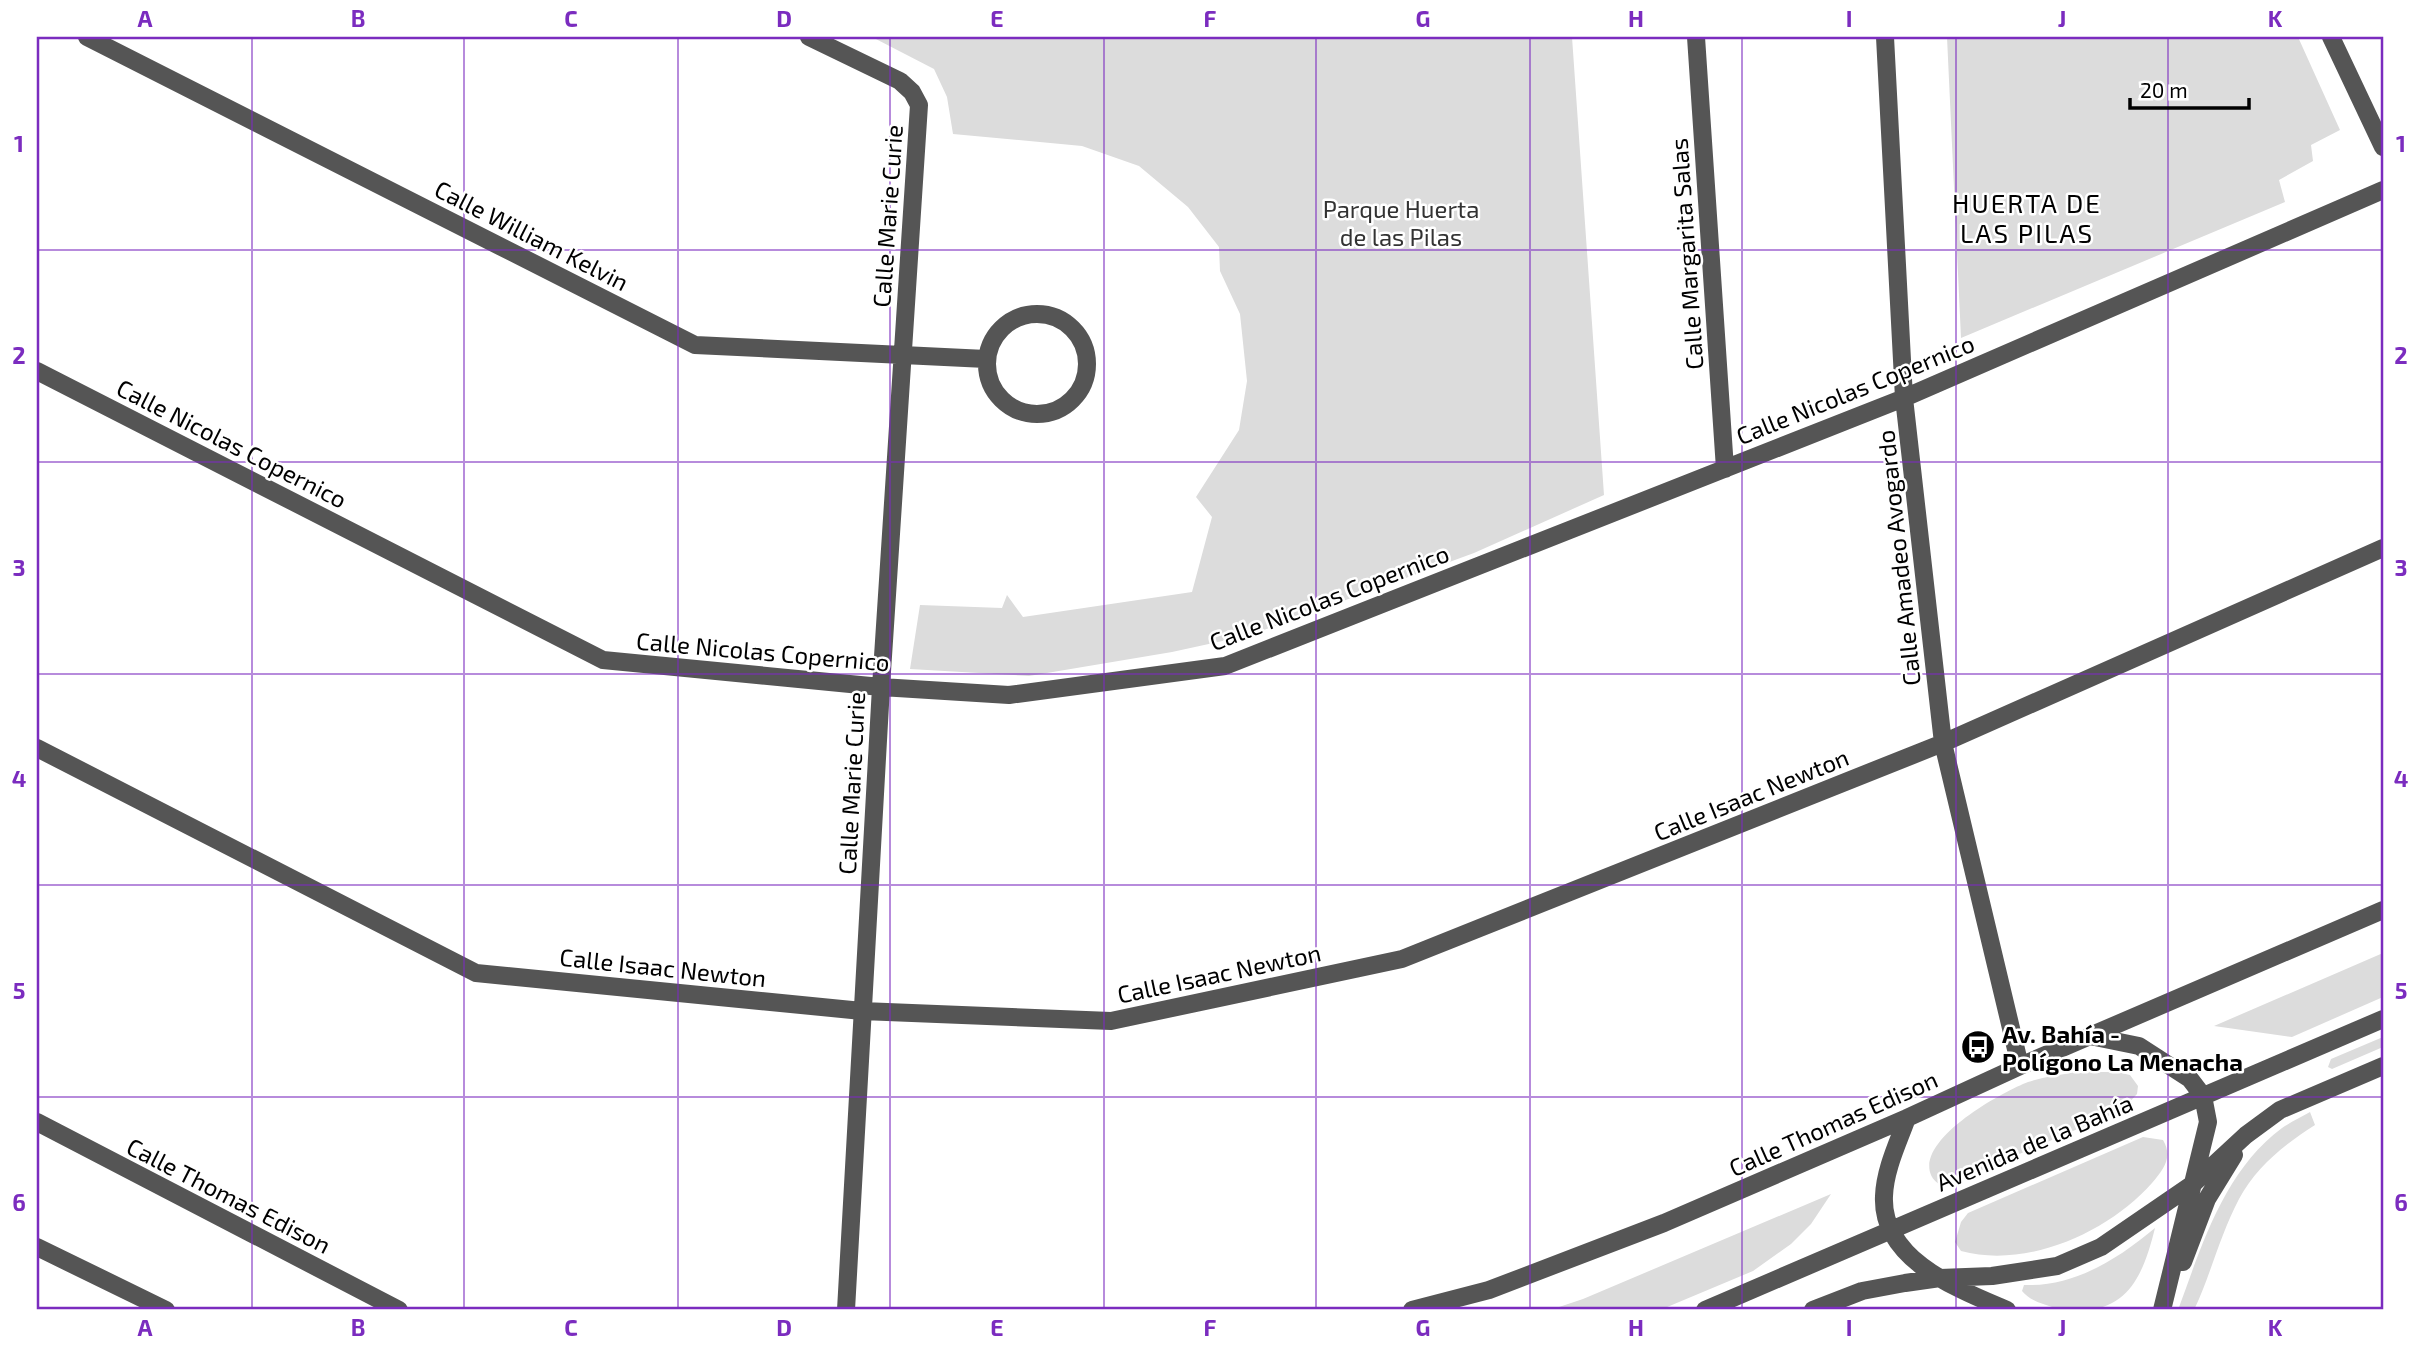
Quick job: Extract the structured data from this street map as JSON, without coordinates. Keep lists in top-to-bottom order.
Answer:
{
  "streets": {
    "street": [
      "Calle Marie Curie",
      "Calle William Kelvin",
      "Calle Margarita Salas",
      "Calle Nicolas Copernico",
      "Calle Amadeo Avogardo",
      "Calle Isaac Newton",
      "Calle Thomas Edison",
      "Avenida de la Bahía"
    ]
  },
  "crossings": [
    ["Calle Marie Curie", "Calle William Kelvin"],
    ["Calle Marie Curie", "Calle Nicolas Copernico"],
    ["Calle Marie Curie", "Calle Isaac Newton"],
    ["Calle Margarita Salas", "Calle Nicolas Copernico"],
    ["Calle Nicolas Copernico", "Calle Amadeo Avogardo"],
    ["Calle Amadeo Avogardo", "Calle Isaac Newton"],
    ["Calle Amadeo Avogardo", "Calle Thomas Edison"]
  ],
  "districts": ["HUERTA DE LAS PILAS"],
  "parks": ["Parque Huerta de las Pilas"],
  "places": {
    "bus stop": ["Av. Bahía - Polígono La Menacha"]
  },
  "scale_bar": "20 m",
  "grid": {
    "columns": [
      "A",
      "B",
      "C",
      "D",
      "E",
      "F",
      "G",
      "H",
      "I",
      "J",
      "K"
    ],
    "rows": [
      "1",
      "2",
      "3",
      "4",
      "5",
      "6"
    ]
  }
}
